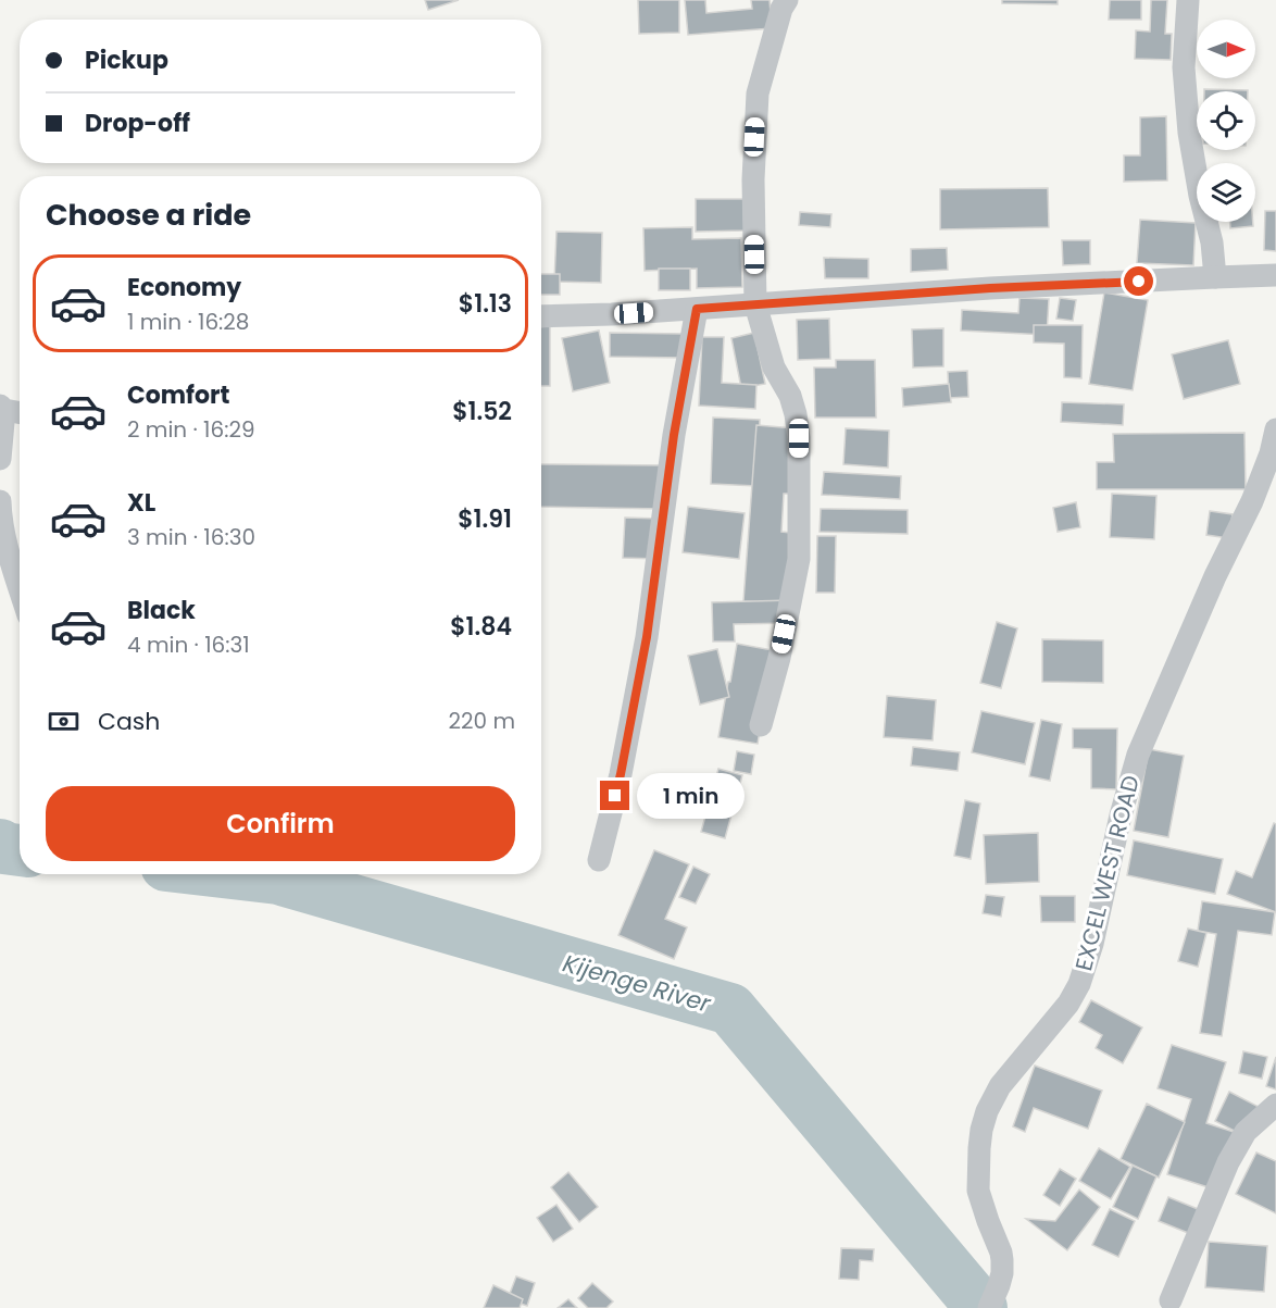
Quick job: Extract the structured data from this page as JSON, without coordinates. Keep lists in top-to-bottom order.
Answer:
{
  "streets": {
    "street": ["EXCEL WEST ROAD"]
  },
  "water": ["Kijenge River"],
  "north": "right",
  "page": {
    "banner": ["Pickup", "Drop-off"],
    "heading": "Choose a ride",
    "list": [
      {
        "name": "Economy",
        "note": "1 min · 16:28",
        "value": "$1.13"
      },
      {
        "name": "Comfort",
        "note": "2 min · 16:29",
        "value": "$1.52"
      },
      {
        "name": "XL",
        "note": "3 min · 16:30",
        "value": "$1.91"
      },
      {
        "name": "Black",
        "note": "4 min · 16:31",
        "value": "$1.84"
      }
    ],
    "pay": ["Cash", "220 m"],
    "bubble": "1 min",
    "buttons": "Confirm"
  }
}
